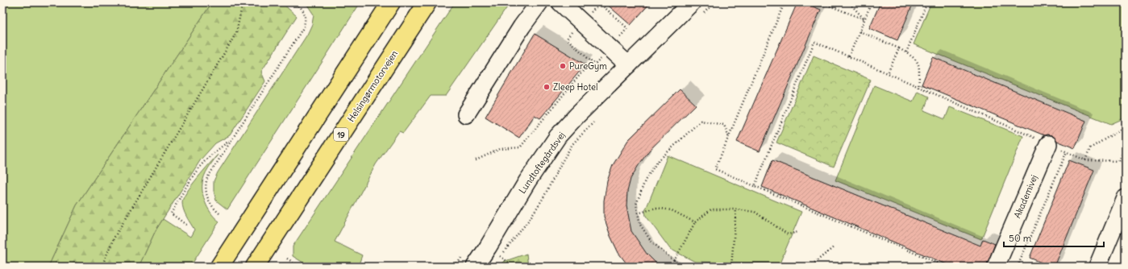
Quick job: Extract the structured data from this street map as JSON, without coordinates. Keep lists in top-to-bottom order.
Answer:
{
  "streets": {
    "highway": ["Helsingørmotorvejen", "19"],
    "street": ["Lundtoftegårdsvej", "Akademivej"]
  },
  "places": ["PureGym", "Zleep Hotel"],
  "scale_bar": "50 m"
}
